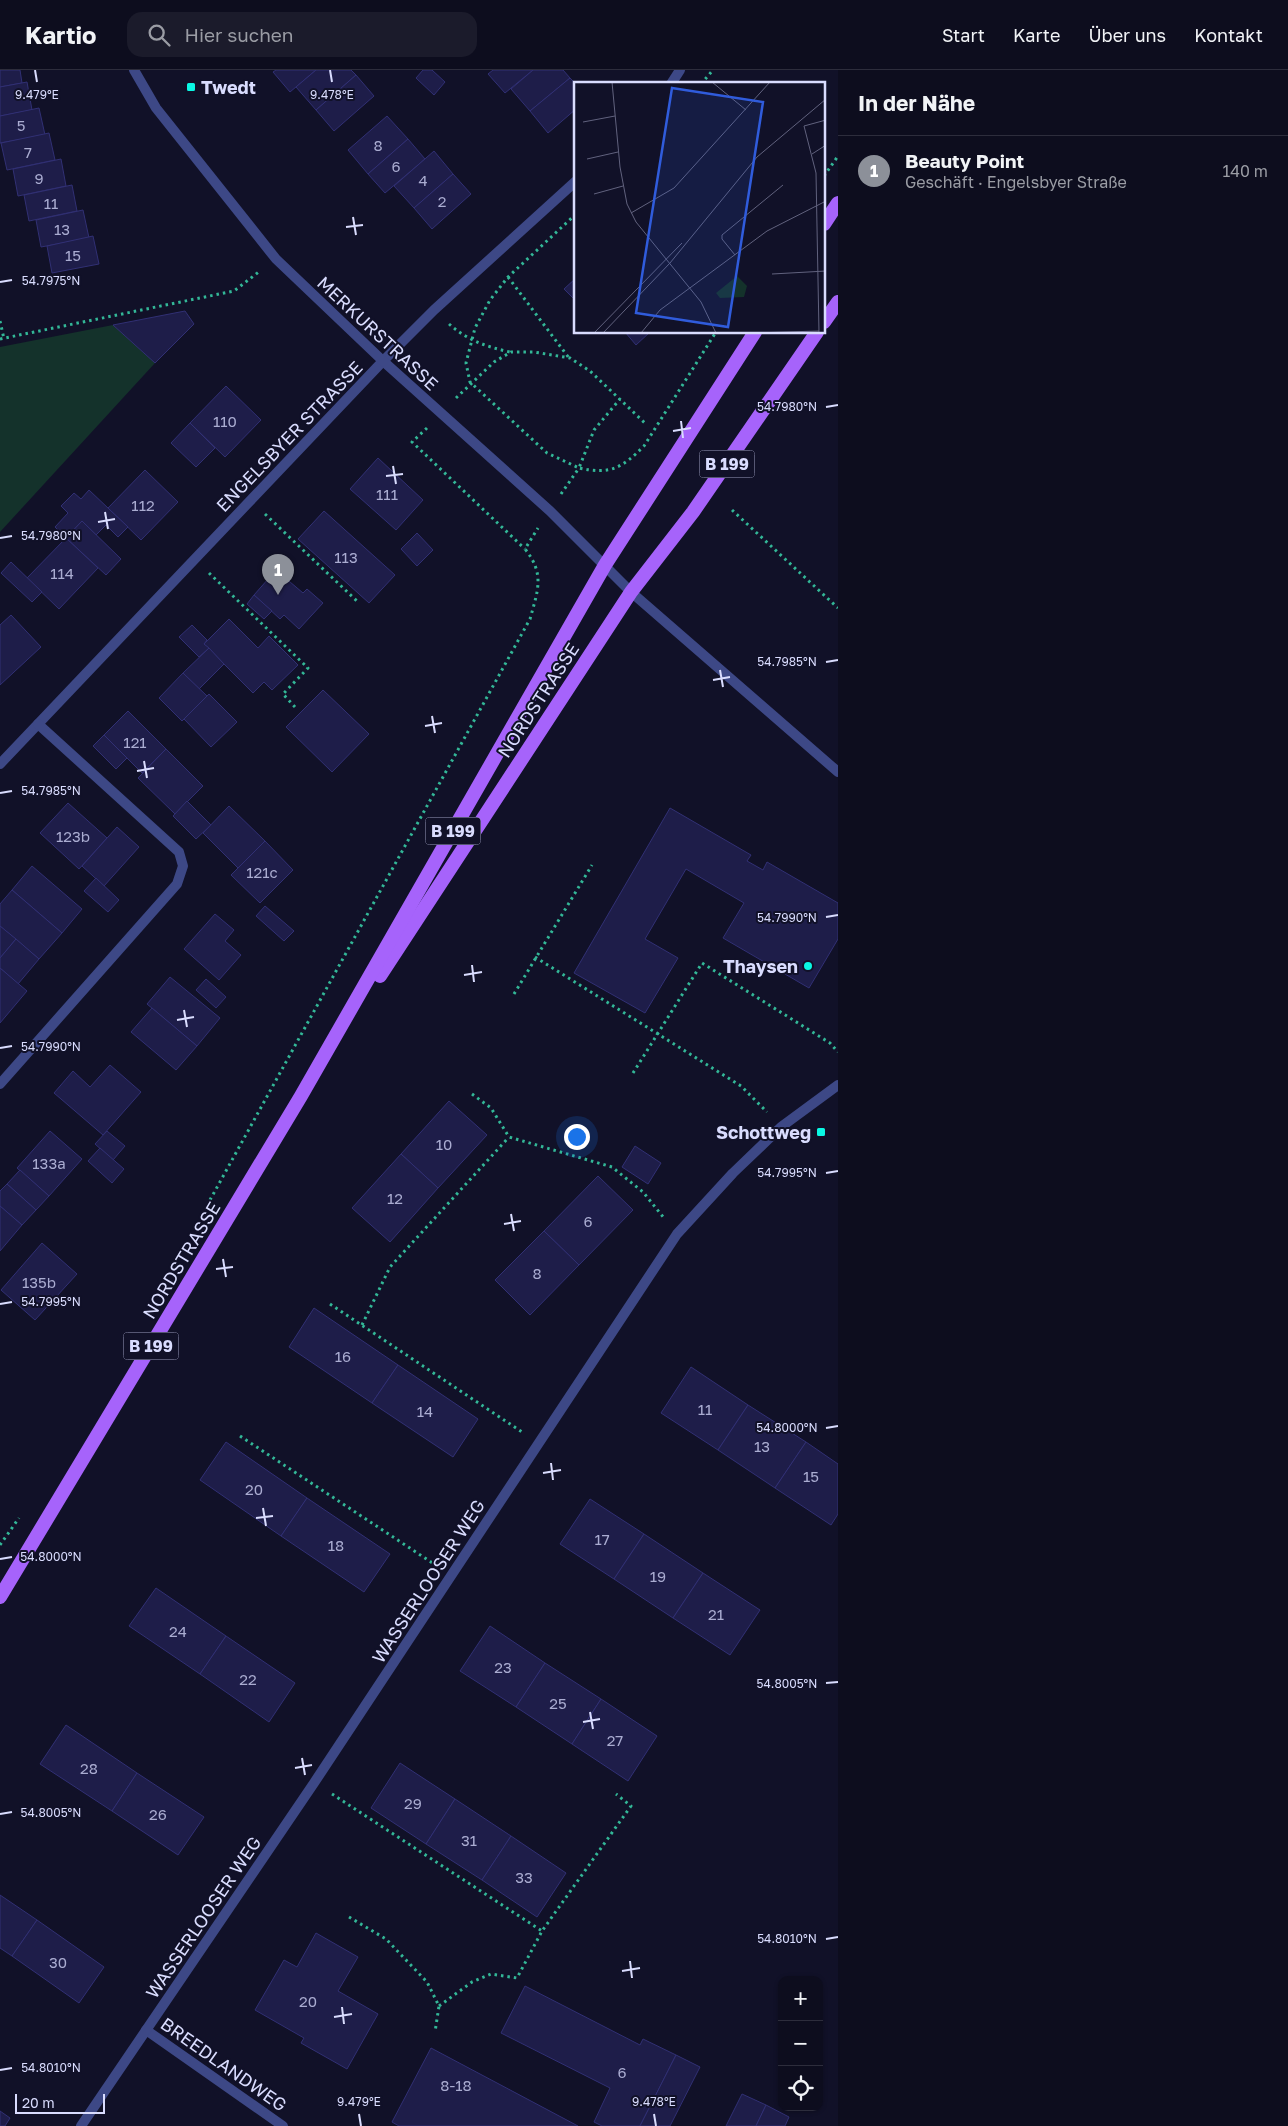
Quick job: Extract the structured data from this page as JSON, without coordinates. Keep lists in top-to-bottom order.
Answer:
{
  "streets": {
    "main road": ["B 199", "NORDSTRASSE"],
    "street": [
      "MERKURSTRASSE",
      "ENGELSBYER STRASSE",
      "WASSERLOOSER WEG",
      "BREEDLANDWEG"
    ]
  },
  "crossings": [
    ["MERKURSTRASSE", "ENGELSBYER STRASSE"],
    ["MERKURSTRASSE", "NORDSTRASSE"],
    ["WASSERLOOSER WEG", "BREEDLANDWEG"]
  ],
  "places": {
    "transit": ["Twedt", "Schottweg"],
    "other": ["Thaysen"]
  },
  "house_numbers": [
    "5",
    "8",
    "7",
    "6",
    "9",
    "4",
    "2",
    "11",
    "13",
    "15",
    "110",
    "111",
    "112",
    "113",
    "114",
    "121",
    "123b",
    "121c",
    "10",
    "133a",
    "12",
    "6",
    "8",
    "135b",
    "16",
    "11",
    "14",
    "13",
    "15",
    "20",
    "17",
    "18",
    "19",
    "21",
    "24",
    "23",
    "22",
    "25",
    "27",
    "28",
    "29",
    "26",
    "31",
    "33",
    "30",
    "20",
    "6",
    "8-18"
  ],
  "scale_bar": "20 m",
  "page": {
    "header": "Kartio",
    "search": "Hier suchen",
    "nav": [
      "Start",
      "Karte",
      "Über uns",
      "Kontakt"
    ],
    "heading": "In der Nähe",
    "list": [
      {
        "mark": "1",
        "name": "Beauty Point",
        "note": "Geschäft · Engelsbyer Straße",
        "value": "140 m"
      }
    ],
    "pins": "1",
    "map_buttons": ["+", "−"],
    "scale": "20 m"
  },
  "coordinates": [
    "9.479°E",
    "9.478°E",
    "54.7975°N",
    "54.7980°N",
    "54.7985°N",
    "54.7990°N",
    "54.7995°N",
    "54.8000°N",
    "54.8005°N",
    "54.8010°N"
  ]
}
